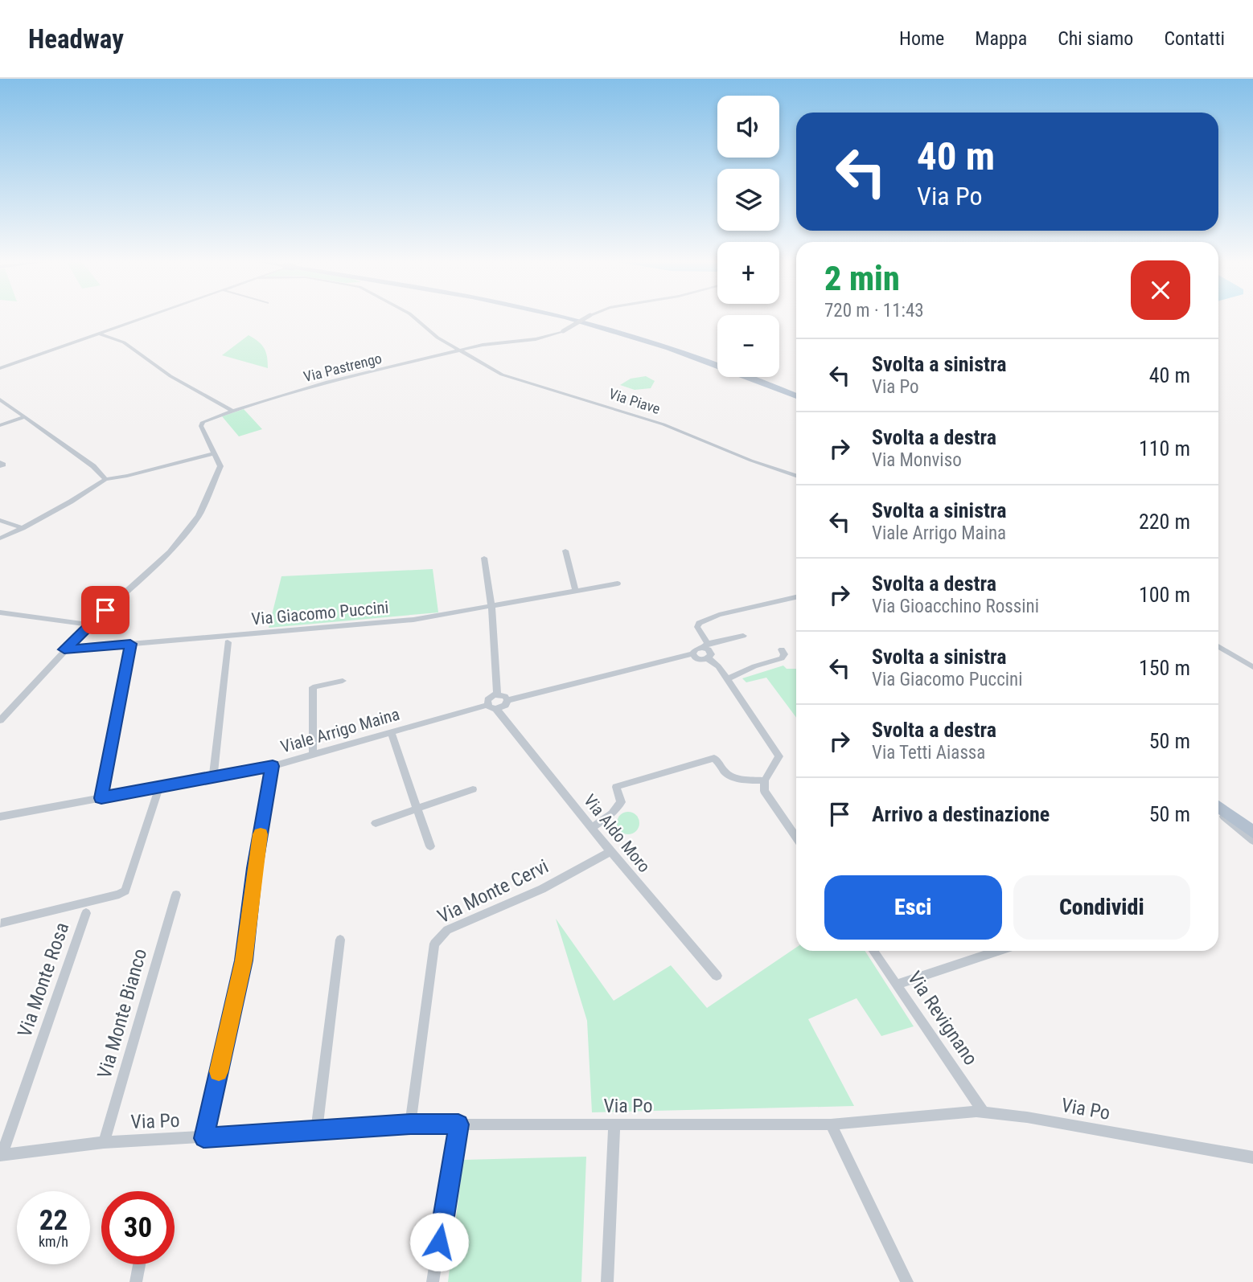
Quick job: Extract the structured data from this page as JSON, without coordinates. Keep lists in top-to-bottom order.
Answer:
{
  "streets": {
    "street": [
      "Via Pastrengo",
      "Via Piave",
      "Via Giacomo Puccini",
      "Viale Arrigo Maina",
      "Via Aldo Moro",
      "Via Monte Cervi",
      "Via Monte Rosa",
      "Via Monte Bianco",
      "Via Revignano",
      "Via Po"
    ]
  },
  "crossings": [
    ["Via Pastrengo", "Via Piave"],
    ["Viale Arrigo Maina", "Via Aldo Moro"],
    ["Via Aldo Moro", "Via Monte Cervi"],
    ["Via Monte Cervi", "Via Po"],
    ["Via Monte Rosa", "Via Po"],
    ["Via Monte Bianco", "Via Po"],
    ["Via Revignano", "Via Po"]
  ],
  "page": {
    "header": "Headway",
    "nav": [
      "Home",
      "Mappa",
      "Chi siamo",
      "Contatti"
    ],
    "map_buttons": ["+", "−"],
    "turn": ["40 m", "Via Po"],
    "heading": ["2 min", "720 m · 11:43"],
    "list": [
      {
        "name": "Svolta a sinistra",
        "note": "Via Po",
        "value": "40 m"
      },
      {
        "name": "Svolta a destra",
        "note": "Via Monviso",
        "value": "110 m"
      },
      {
        "name": "Svolta a sinistra",
        "note": "Viale Arrigo Maina",
        "value": "220 m"
      },
      {
        "name": "Svolta a destra",
        "note": "Via Gioacchino Rossini",
        "value": "100 m"
      },
      {
        "name": "Svolta a sinistra",
        "note": "Via Giacomo Puccini",
        "value": "150 m"
      },
      {
        "name": "Svolta a destra",
        "note": "Via Tetti Aiassa",
        "value": "50 m"
      },
      {
        "name": "Arrivo a destinazione",
        "value": "50 m"
      }
    ],
    "buttons": ["Esci", "Condividi"],
    "speed": "22 km/h",
    "limit": "30"
  }
}
